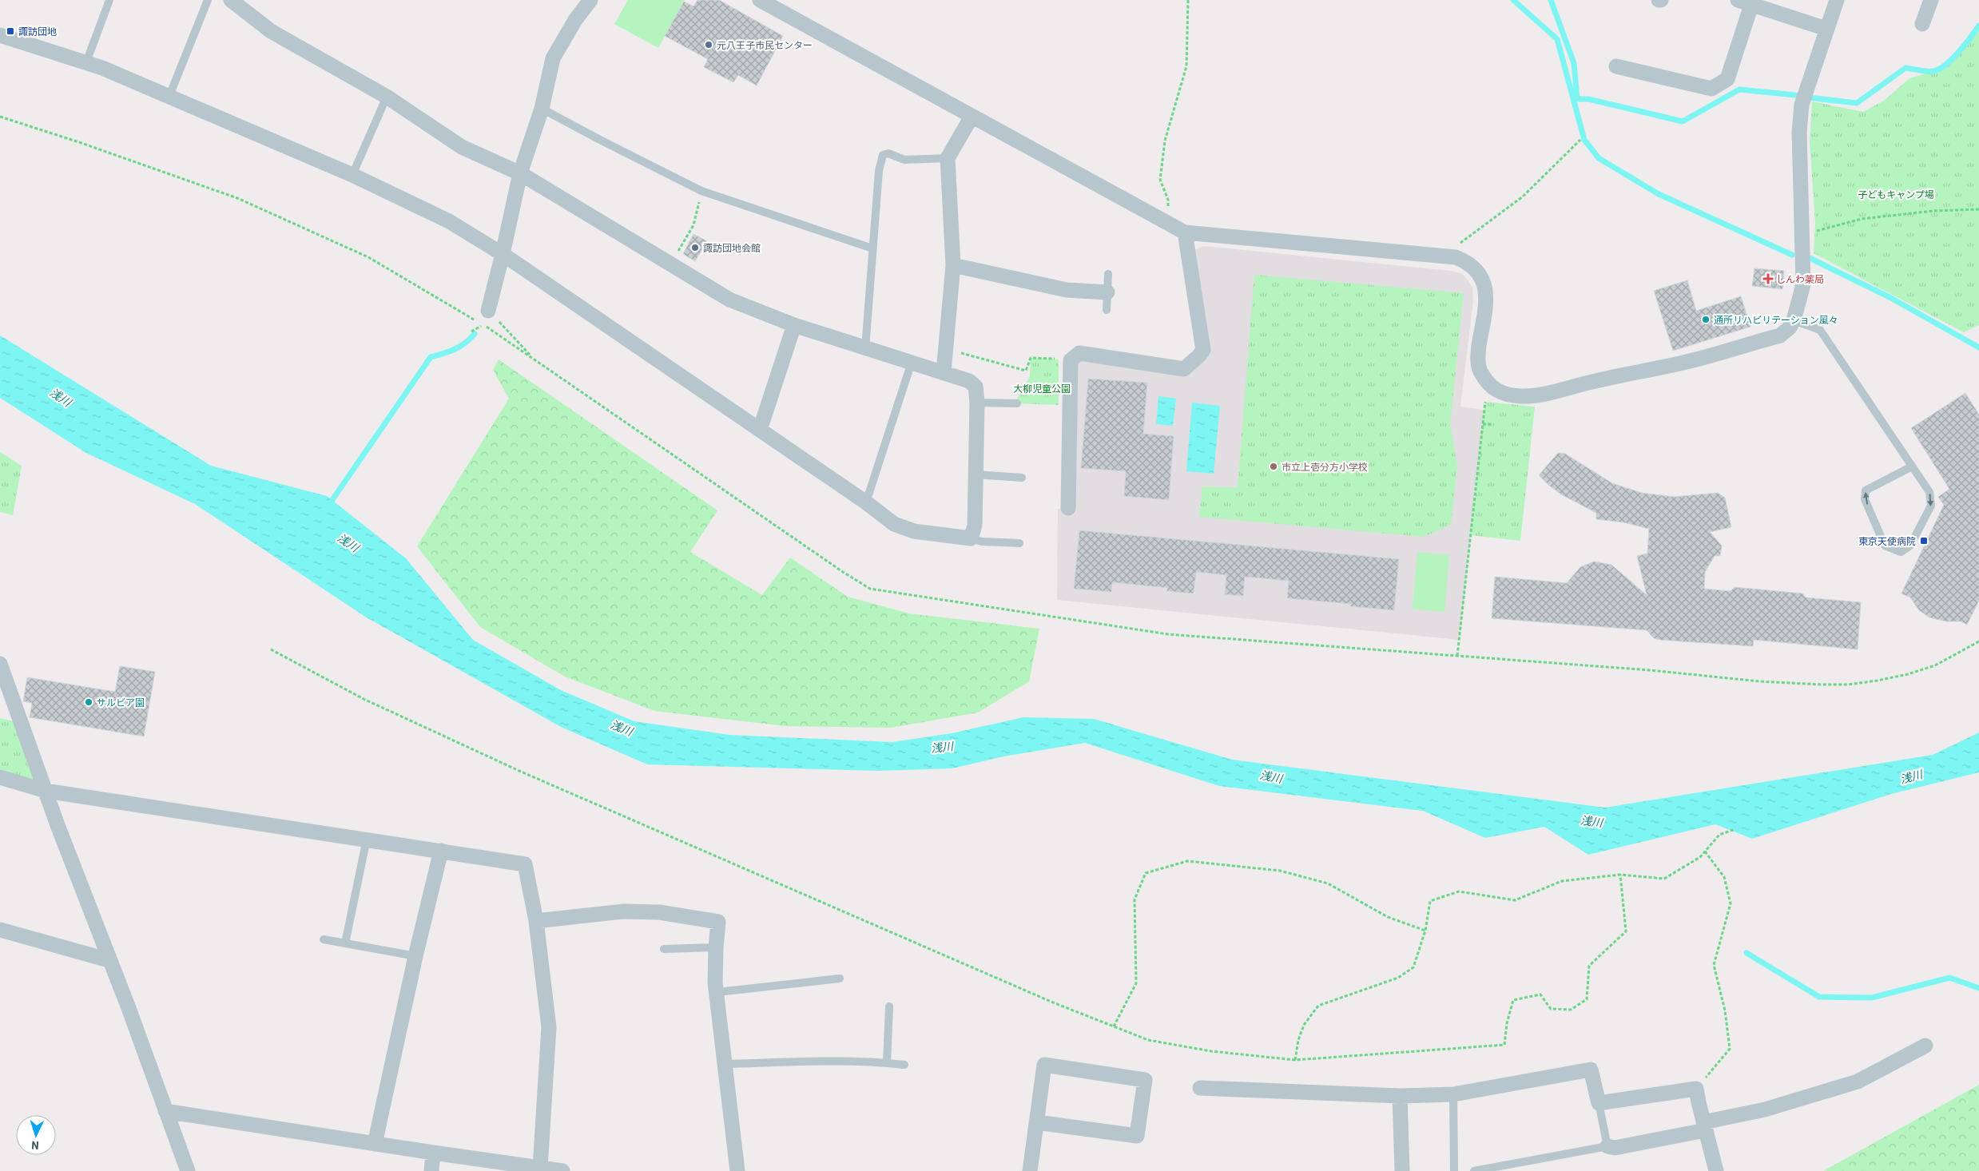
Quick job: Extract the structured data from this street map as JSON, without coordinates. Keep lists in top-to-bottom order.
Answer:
{
  "water": ["浅川"],
  "parks": ["子どもキャンプ場", "大柳児童公園"],
  "places": {
    "transit": ["諏訪団地", "東京天使病院"],
    "other": [
      "元八王子市民センター",
      "諏訪団地会館",
      "通所リハビリテーション風々",
      "市立上壱分方小学校",
      "サルビア園"
    ],
    "health": ["しんわ薬局"]
  },
  "north": "bottom"
}
